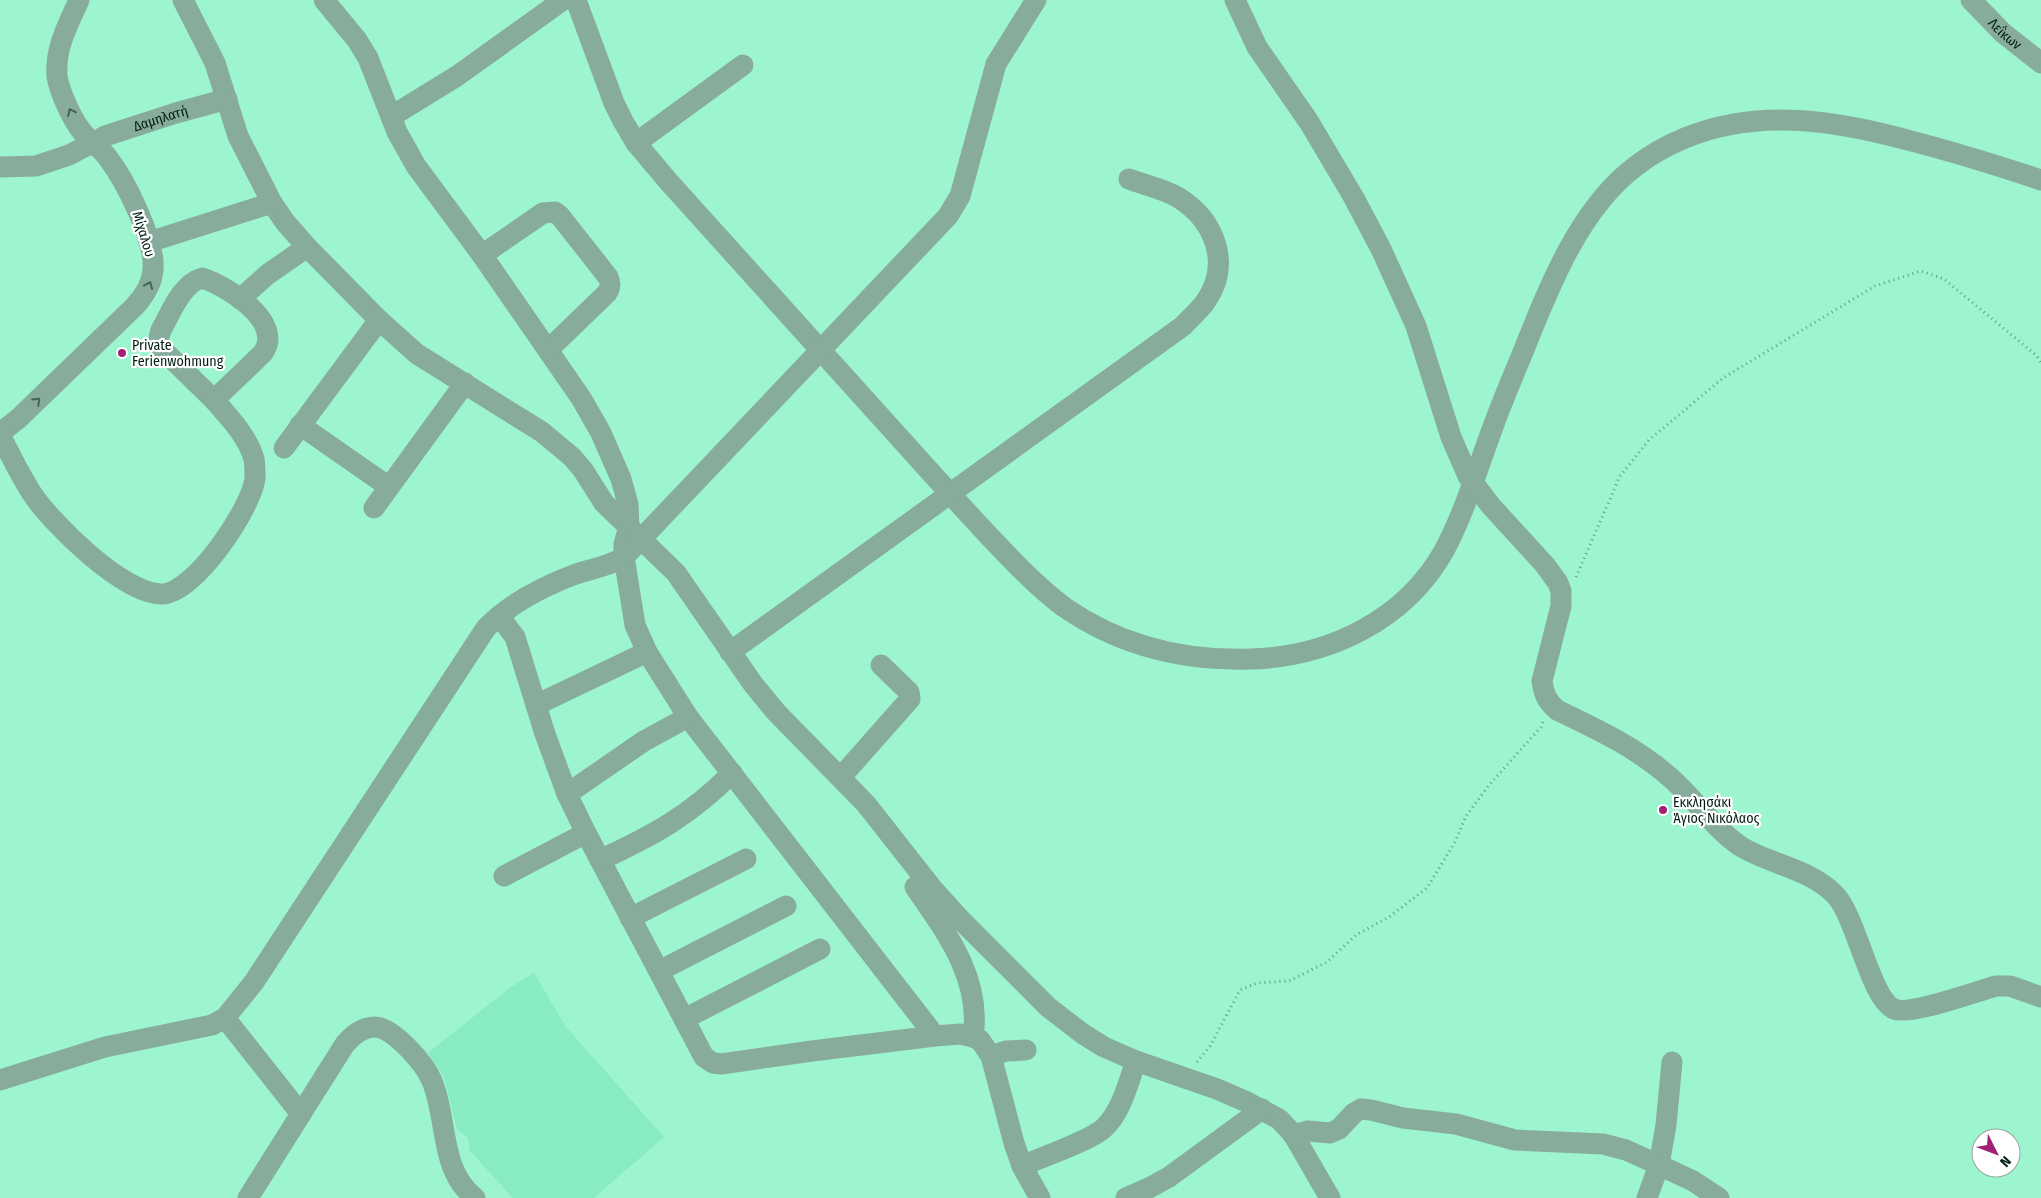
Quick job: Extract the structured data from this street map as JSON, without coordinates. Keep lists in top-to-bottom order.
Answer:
{
  "streets": {
    "street": ["Λεΐκων", "Δαμηλατή", "Μίχαλου"]
  },
  "one_way": ["Μίχαλου"],
  "places": ["Private Ferienwohmung", "Εκκλησάκι Άγιος Νικόλαος"],
  "north": "bottom right"
}
